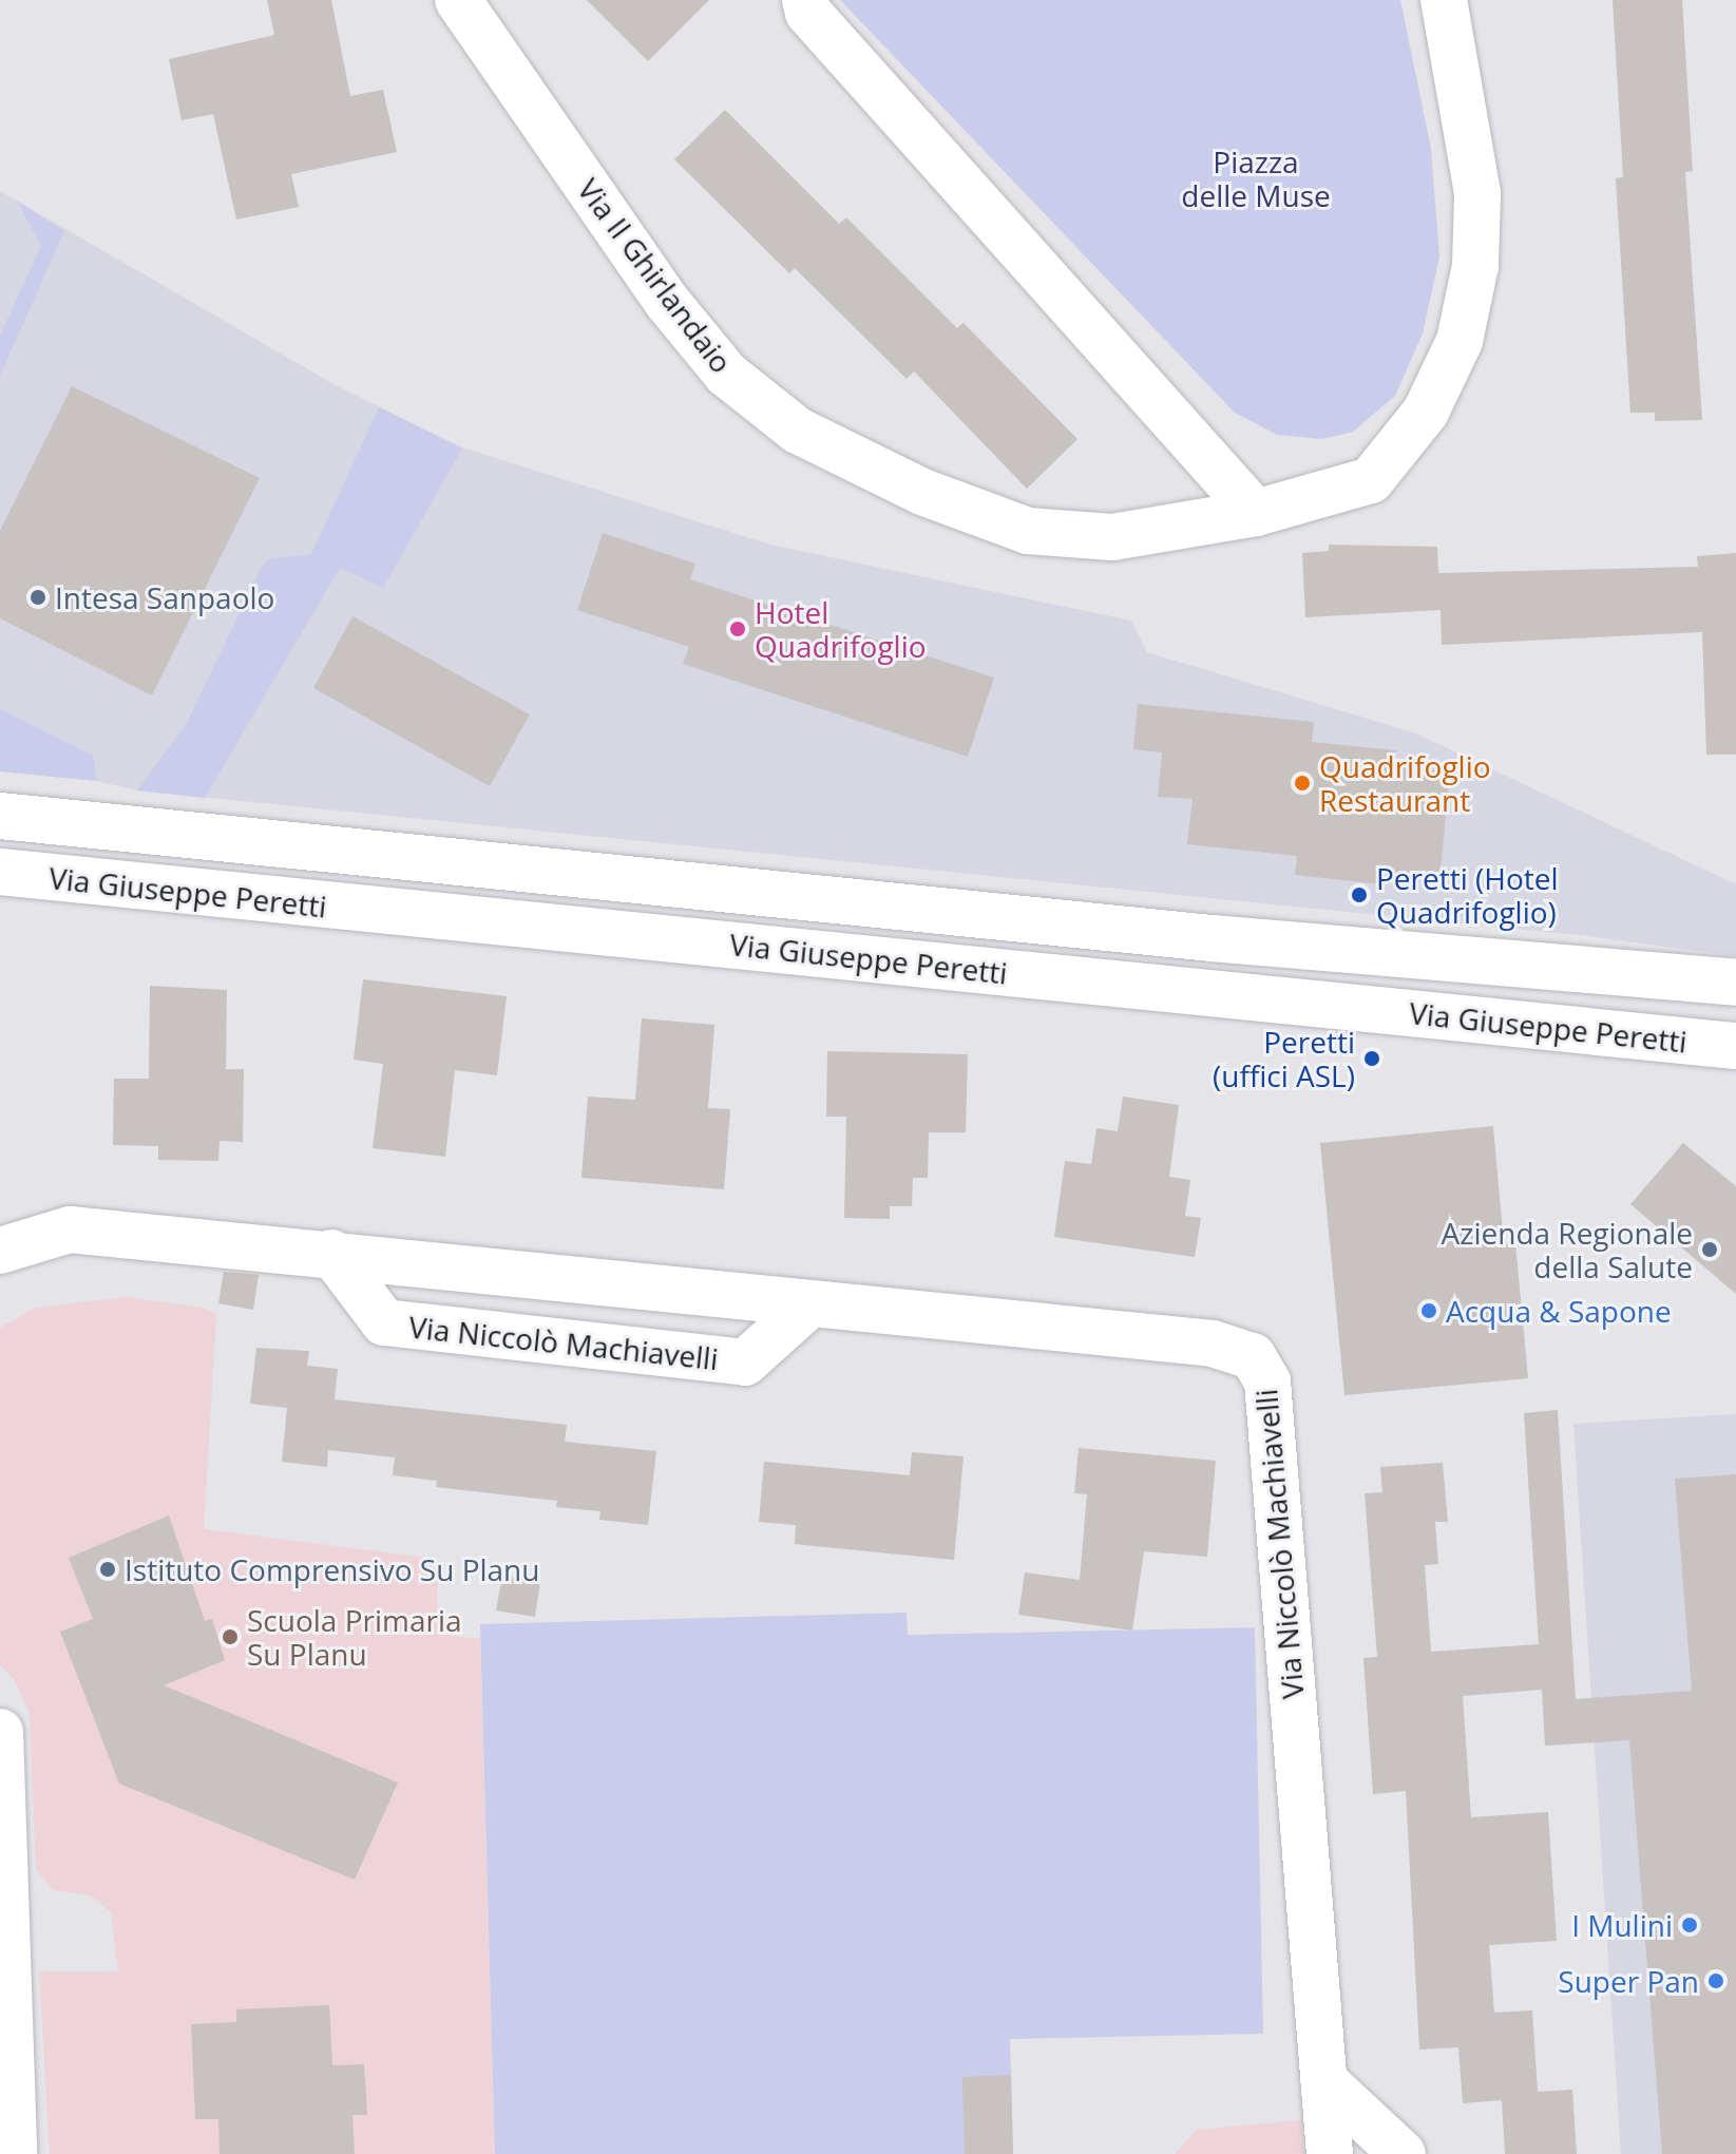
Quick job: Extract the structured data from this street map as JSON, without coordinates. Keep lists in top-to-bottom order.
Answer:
{
  "streets": {
    "street": ["Via Il Ghirlandaio", "Via Giuseppe Peretti", "Via Niccolò Machiavelli"]
  },
  "parks": ["Piazza delle Muse"],
  "places": [
    "Intesa Sanpaolo",
    "Hotel Quadrifoglio",
    "Quadrifoglio Restaurant",
    "Peretti (Hotel Quadrifoglio)",
    "Peretti (uffici ASL)",
    "Azienda Regionale della Salute",
    "Acqua & Sapone",
    "Istituto Comprensivo Su Planu",
    "Scuola Primaria Su Planu",
    "I Mulini",
    "Super Pan"
  ]
}
